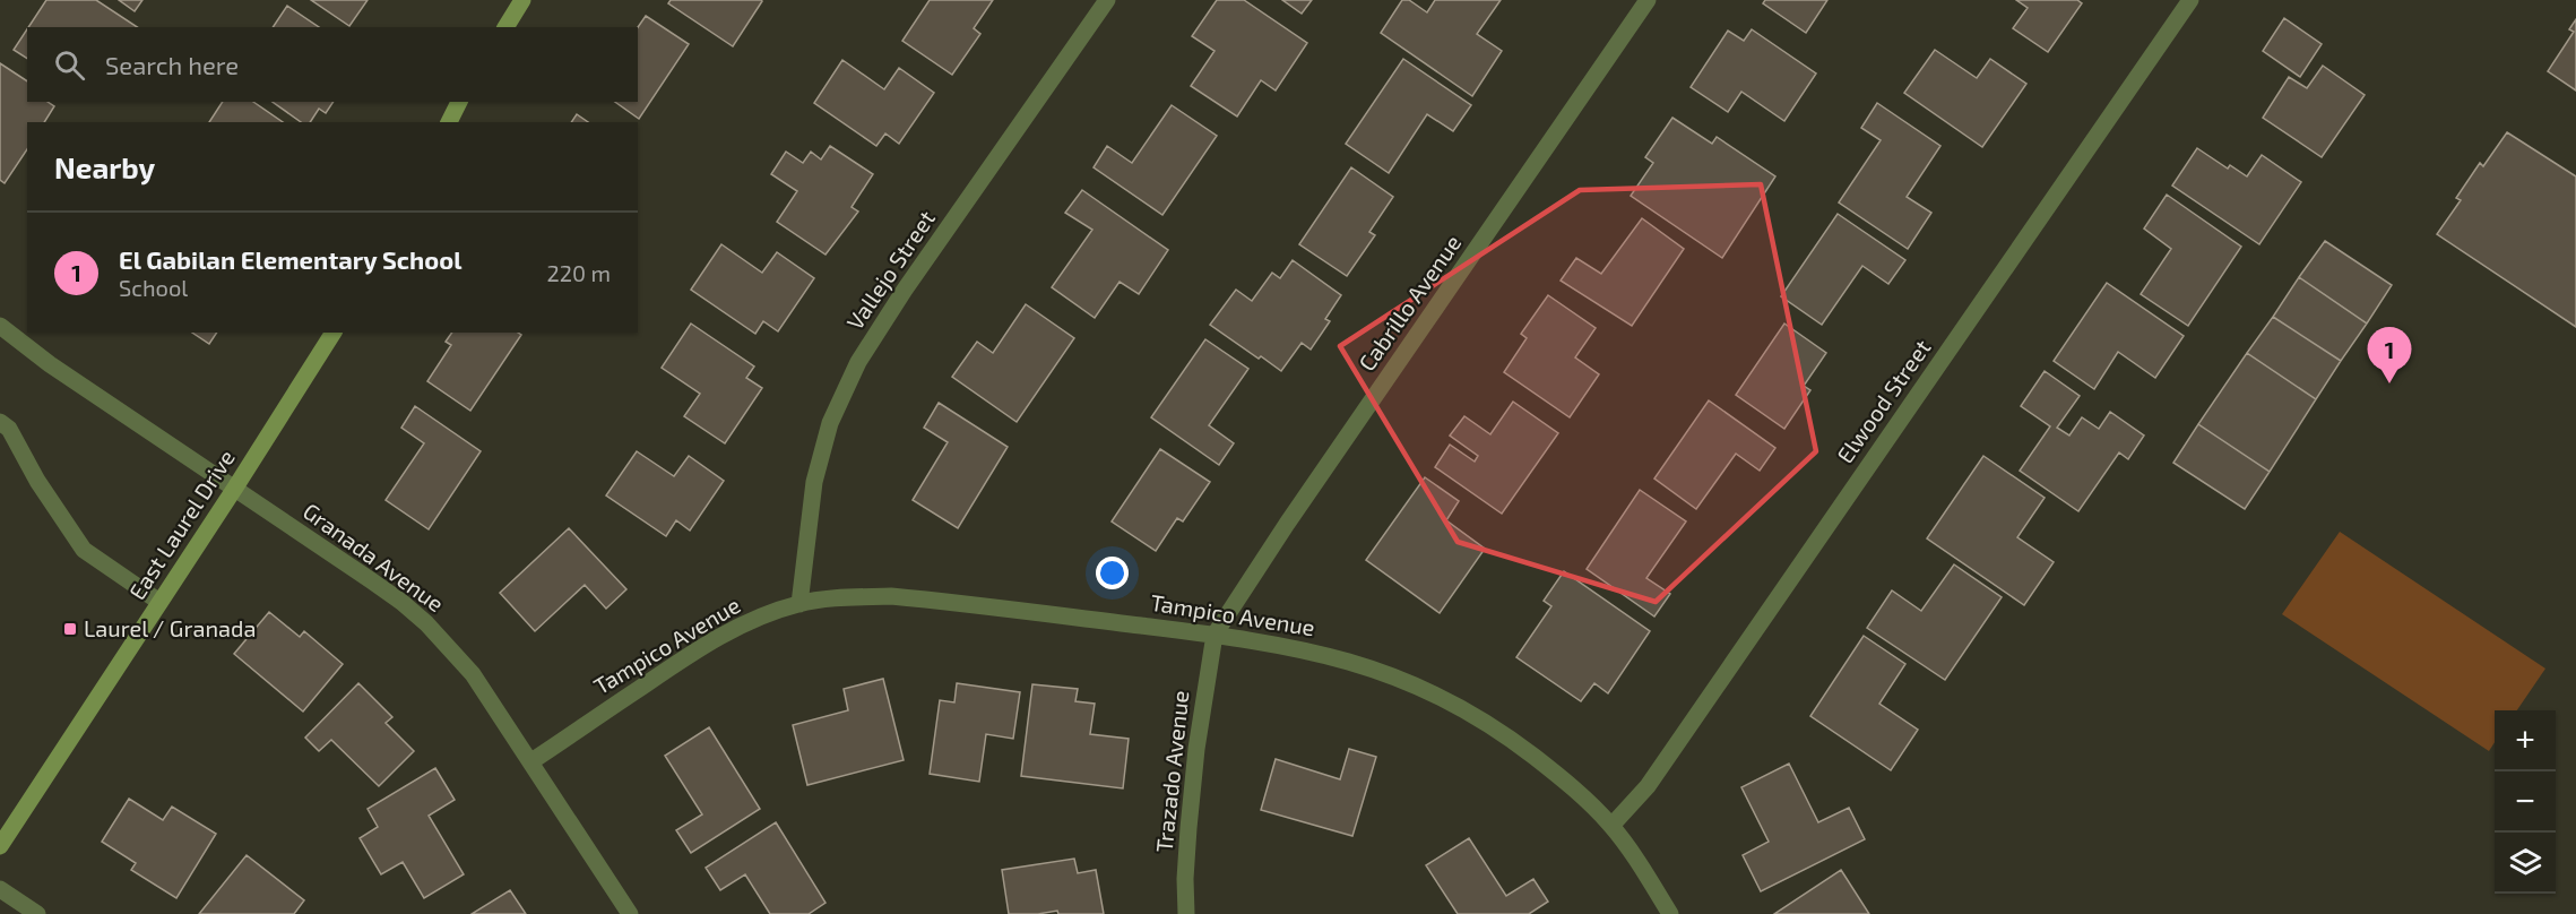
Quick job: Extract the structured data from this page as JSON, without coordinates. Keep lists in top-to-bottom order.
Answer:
{
  "streets": {
    "main road": ["East Laurel Drive"],
    "street": [
      "Vallejo Street",
      "Cabrillo Avenue",
      "Elwood Street",
      "Granada Avenue",
      "Tampico Avenue",
      "Trazado Avenue"
    ]
  },
  "crossings": [
    ["Vallejo Street", "Tampico Avenue"],
    ["Cabrillo Avenue", "Tampico Avenue"],
    ["Cabrillo Avenue", "Trazado Avenue"],
    ["Elwood Street", "Tampico Avenue"],
    ["East Laurel Drive", "Granada Avenue"],
    ["Granada Avenue", "Tampico Avenue"],
    ["Tampico Avenue", "Trazado Avenue"]
  ],
  "places": {
    "transit": ["Laurel / Granada"]
  },
  "page": {
    "search": "Search here",
    "heading": "Nearby",
    "list": [
      {
        "mark": "1",
        "name": "El Gabilan Elementary School",
        "note": "School",
        "value": "220 m"
      }
    ],
    "pins": "1",
    "map_buttons": ["+", "−"]
  }
}
